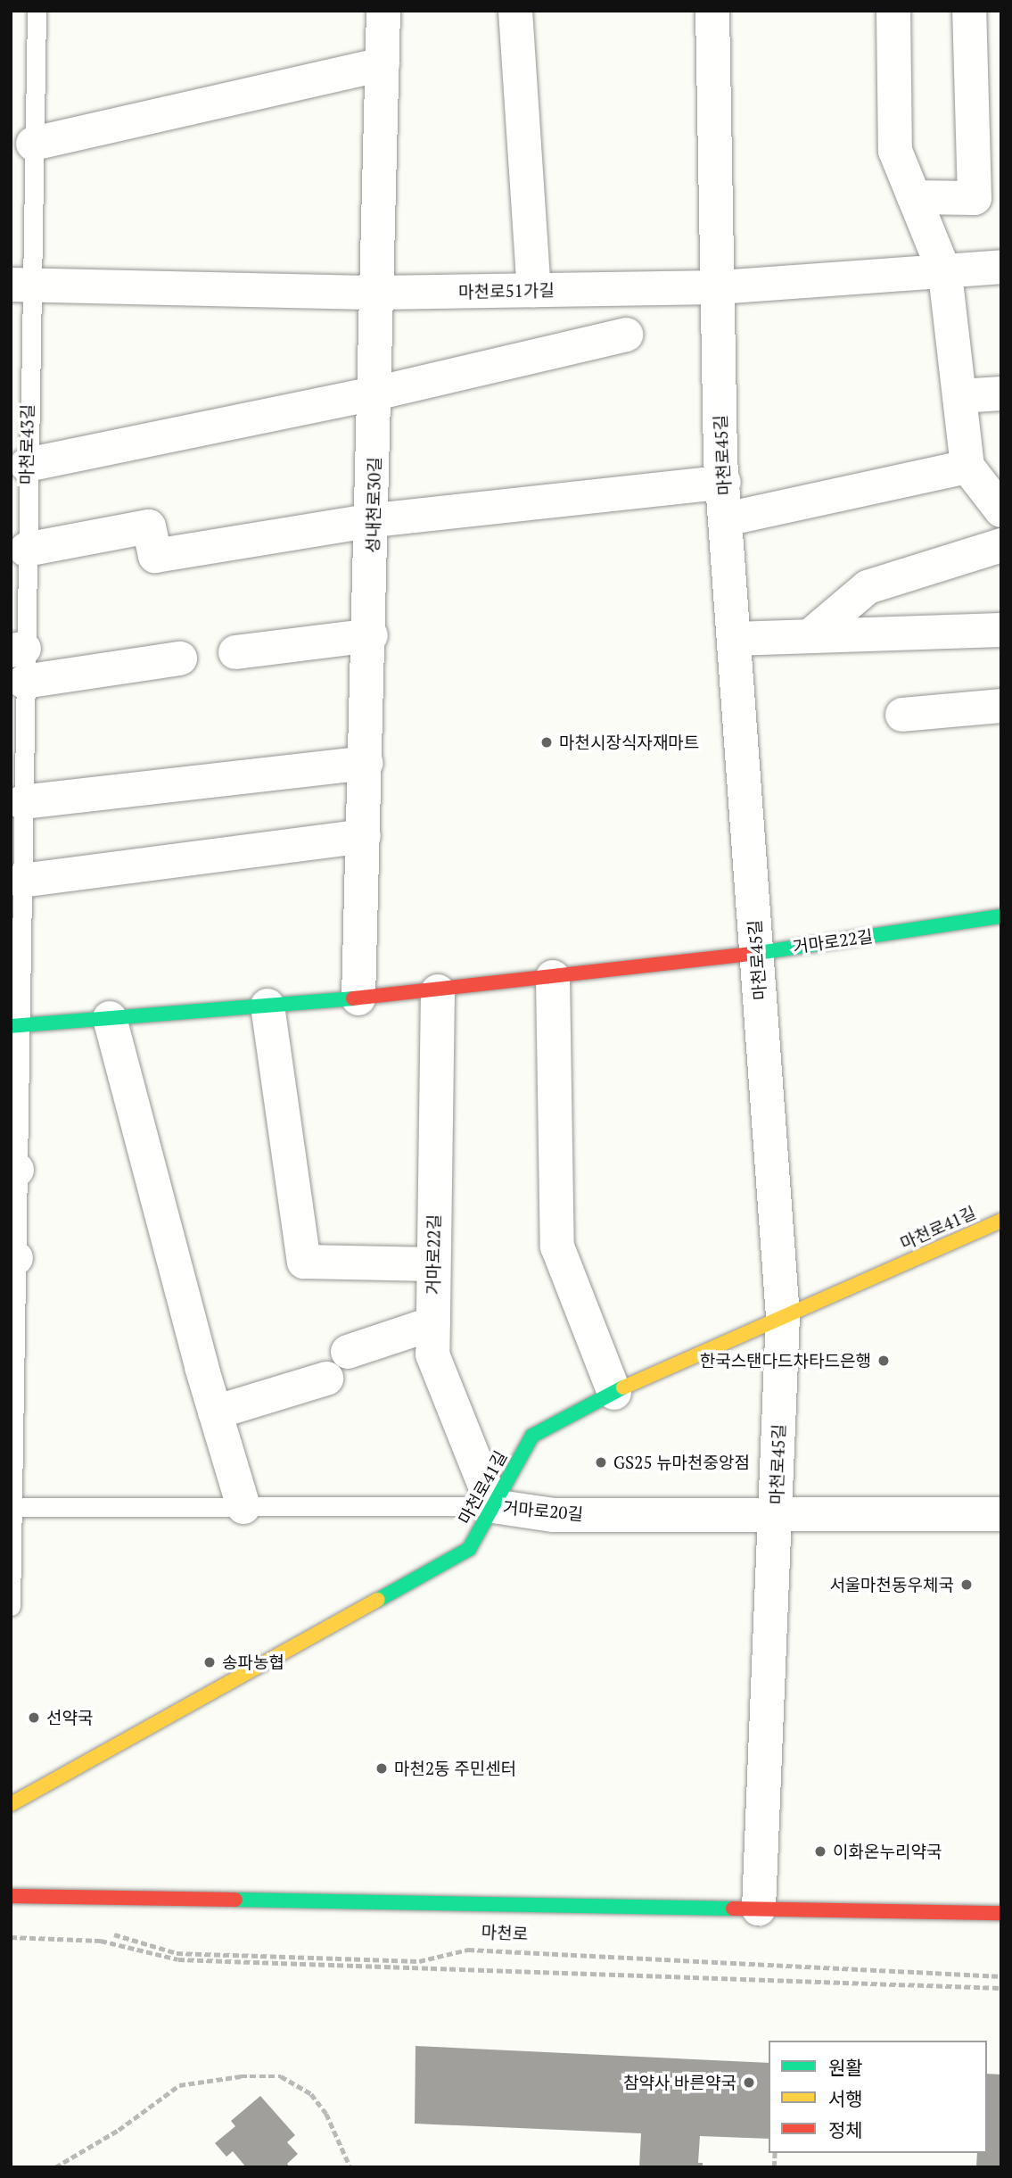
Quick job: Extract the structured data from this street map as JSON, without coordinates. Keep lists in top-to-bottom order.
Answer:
{
  "streets": {
    "street": [
      "마천로51가길",
      "마천로45길",
      "성내천로30길",
      "거마로22길",
      "마천로41길",
      "거마로20길",
      "마천로"
    ],
    "lane": ["마천로43길"]
  },
  "crossings": [
    ["마천로51가길", "마천로43길"],
    ["마천로51가길", "마천로45길"],
    ["마천로51가길", "성내천로30길"],
    ["마천로43길", "거마로22길"],
    ["마천로43길", "거마로20길"],
    ["마천로45길", "거마로22길"],
    ["마천로45길", "마천로41길"],
    ["마천로45길", "거마로20길"],
    ["마천로45길", "마천로"],
    ["성내천로30길", "거마로22길"],
    ["거마로22길", "마천로41길"],
    ["거마로22길", "거마로20길"],
    ["마천로41길", "거마로20길"]
  ],
  "places": [
    "마천시장식자재마트",
    "한국스탠다드차타드은행",
    "GS25 뉴마천중앙점",
    "서울마천동우체국",
    "송파농협",
    "선약국",
    "마천2동 주민센터",
    "이화온누리약국",
    "참약사 바른약국"
  ],
  "legend": ["원활", "서행", "정체"]
}
